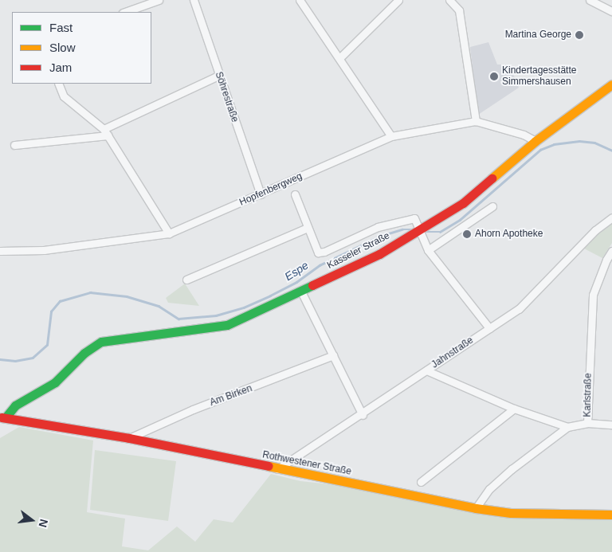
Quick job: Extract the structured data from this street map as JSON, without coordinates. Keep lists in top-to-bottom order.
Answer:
{
  "streets": {
    "street": [
      "Söhrestraße",
      "Hopfenbergweg",
      "Kasseler Straße",
      "Jahnstraße",
      "Karlstraße",
      "Am Birken",
      "Rothwestener Straße"
    ]
  },
  "crossings": [
    ["Söhrestraße", "Hopfenbergweg"],
    ["Hopfenbergweg", "Kasseler Straße"],
    ["Kasseler Straße", "Rothwestener Straße"],
    ["Jahnstraße", "Rothwestener Straße"],
    ["Karlstraße", "Rothwestener Straße"],
    ["Am Birken", "Rothwestener Straße"]
  ],
  "water": ["Espe"],
  "places": ["Martina George", "Kindertagesstätte Simmershausen", "Ahorn Apotheke"],
  "legend": ["Fast", "Slow", "Jam"],
  "north": "right"
}
